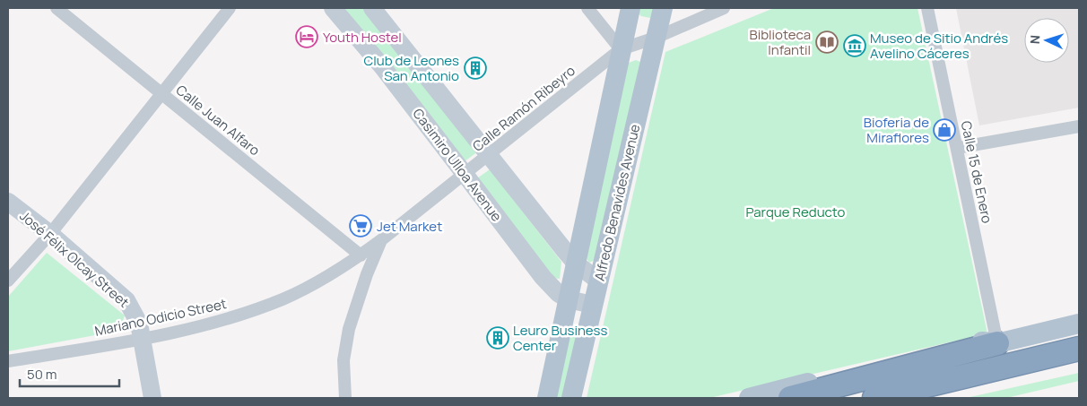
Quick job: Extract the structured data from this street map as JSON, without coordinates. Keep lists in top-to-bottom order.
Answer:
{
  "streets": {
    "main road": ["Casimiro Ulloa Avenue", "Alfredo Benavides Avenue", "José Félix Olcay Street"],
    "street": [
      "Calle Ramón Ribeyro",
      "Calle Juan Alfaro",
      "Calle 15 de Enero",
      "Mariano Odicio Street"
    ]
  },
  "crossings": [
    ["Calle Ramón Ribeyro", "Casimiro Ulloa Avenue"],
    ["Calle Ramón Ribeyro", "Alfredo Benavides Avenue"],
    ["Calle Ramón Ribeyro", "Mariano Odicio Street"],
    ["Calle Juan Alfaro", "Mariano Odicio Street"],
    ["Casimiro Ulloa Avenue", "Alfredo Benavides Avenue"],
    ["José Félix Olcay Street", "Mariano Odicio Street"]
  ],
  "parks": ["Parque Reducto"],
  "places": {
    "hotel": ["Youth Hostel"],
    "library": ["Biblioteca Infantil"],
    "museum": ["Museo de Sitio Andrés Avelino Cáceres"],
    "building": ["Club de Leones San Antonio", "Leuro Business Center"],
    "shop": ["Bioferia de Miraflores"],
    "supermarket": ["Jet Market"]
  },
  "scale_bar": "50 m",
  "north": "left"
}
